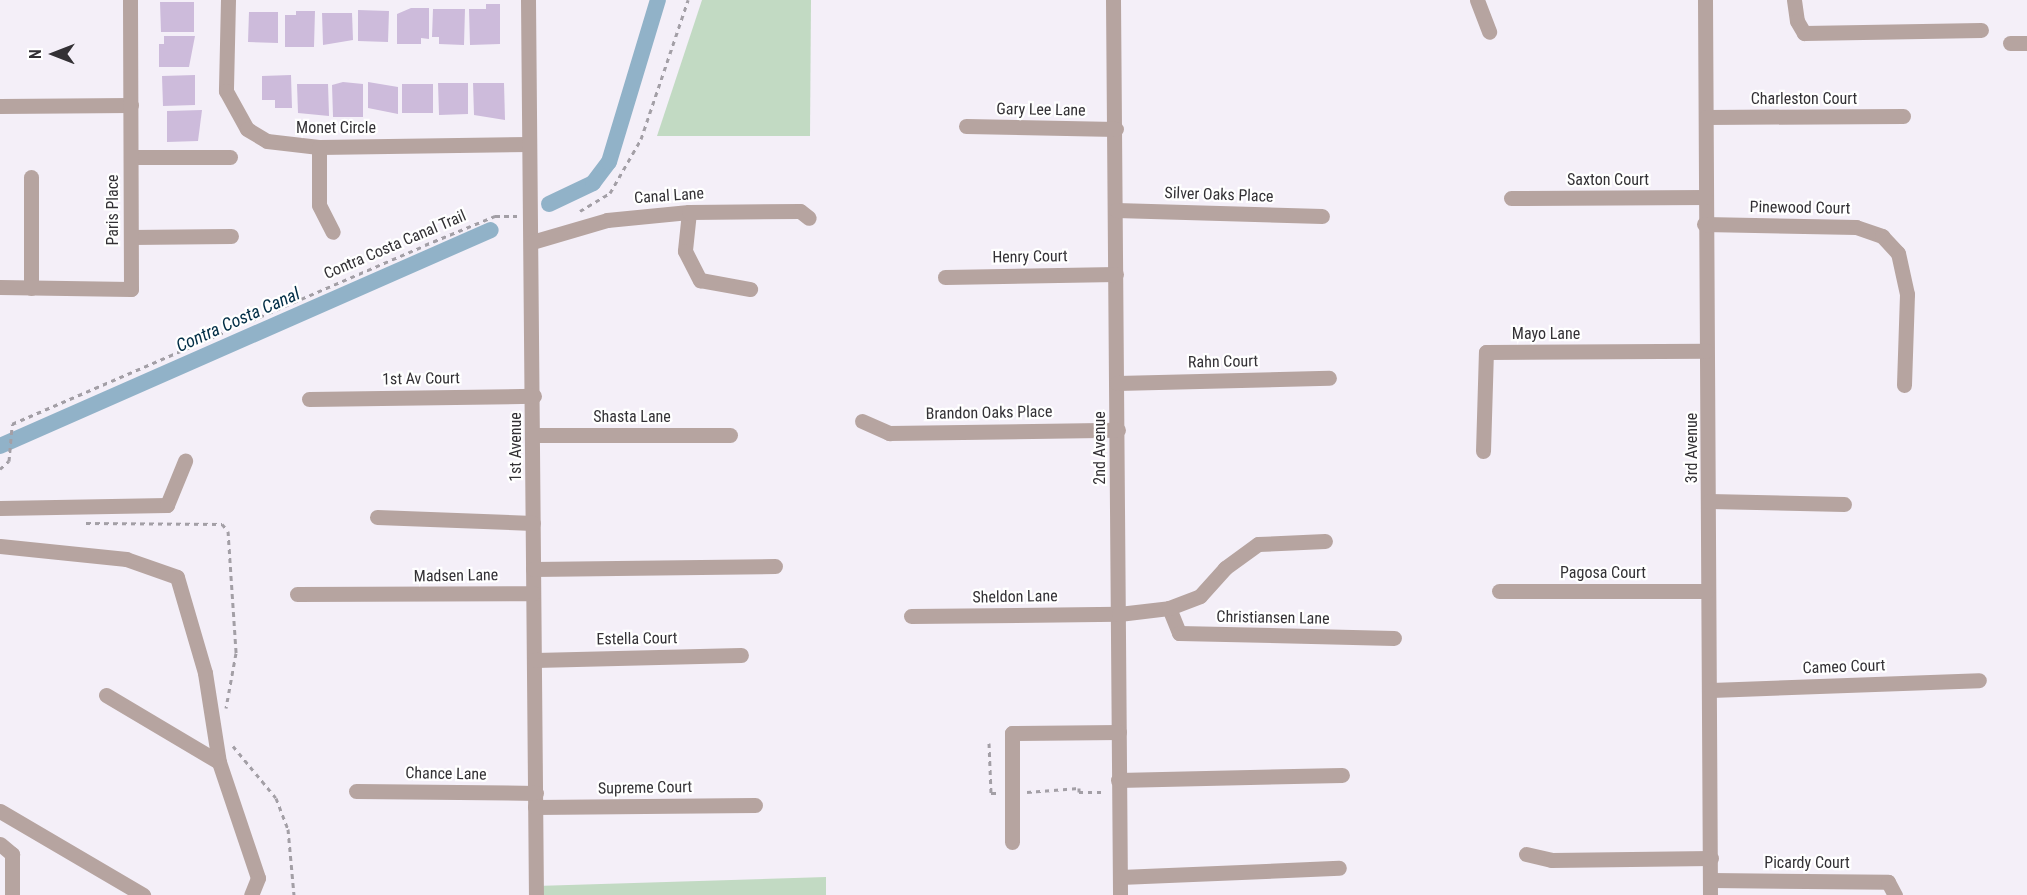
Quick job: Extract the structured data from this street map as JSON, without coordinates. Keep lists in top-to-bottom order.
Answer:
{
  "streets": {
    "street": [
      "Charleston Court",
      "Gary Lee Lane",
      "Monet Circle",
      "Saxton Court",
      "Silver Oaks Place",
      "Canal Lane",
      "Pinewood Court",
      "Paris Place",
      "Henry Court",
      "Mayo Lane",
      "Rahn Court",
      "1st Av Court",
      "Brandon Oaks Place",
      "Shasta Lane",
      "1st Avenue",
      "2nd Avenue",
      "3rd Avenue",
      "Pagosa Court",
      "Madsen Lane",
      "Sheldon Lane",
      "Christiansen Lane",
      "Estella Court",
      "Cameo Court",
      "Chance Lane",
      "Supreme Court",
      "Picardy Court"
    ],
    "path": ["Contra Costa Canal Trail"]
  },
  "crossings": [
    ["Charleston Court", "3rd Avenue"],
    ["Gary Lee Lane", "2nd Avenue"],
    ["Monet Circle", "1st Avenue"],
    ["Saxton Court", "3rd Avenue"],
    ["Silver Oaks Place", "2nd Avenue"],
    ["Canal Lane", "1st Avenue"],
    ["Pinewood Court", "3rd Avenue"],
    ["Contra Costa Canal Trail", "1st Avenue"],
    ["Henry Court", "2nd Avenue"],
    ["Mayo Lane", "3rd Avenue"],
    ["Rahn Court", "2nd Avenue"],
    ["1st Av Court", "1st Avenue"],
    ["Brandon Oaks Place", "2nd Avenue"],
    ["Shasta Lane", "1st Avenue"],
    ["1st Avenue", "Madsen Lane"],
    ["1st Avenue", "Estella Court"],
    ["1st Avenue", "Chance Lane"],
    ["1st Avenue", "Supreme Court"],
    ["2nd Avenue", "Sheldon Lane"],
    ["3rd Avenue", "Pagosa Court"],
    ["3rd Avenue", "Cameo Court"],
    ["3rd Avenue", "Picardy Court"],
    ["Sheldon Lane", "Christiansen Lane"],
    ["Chance Lane", "Supreme Court"]
  ],
  "water": ["Contra Costa Canal"],
  "north": "left"
}
